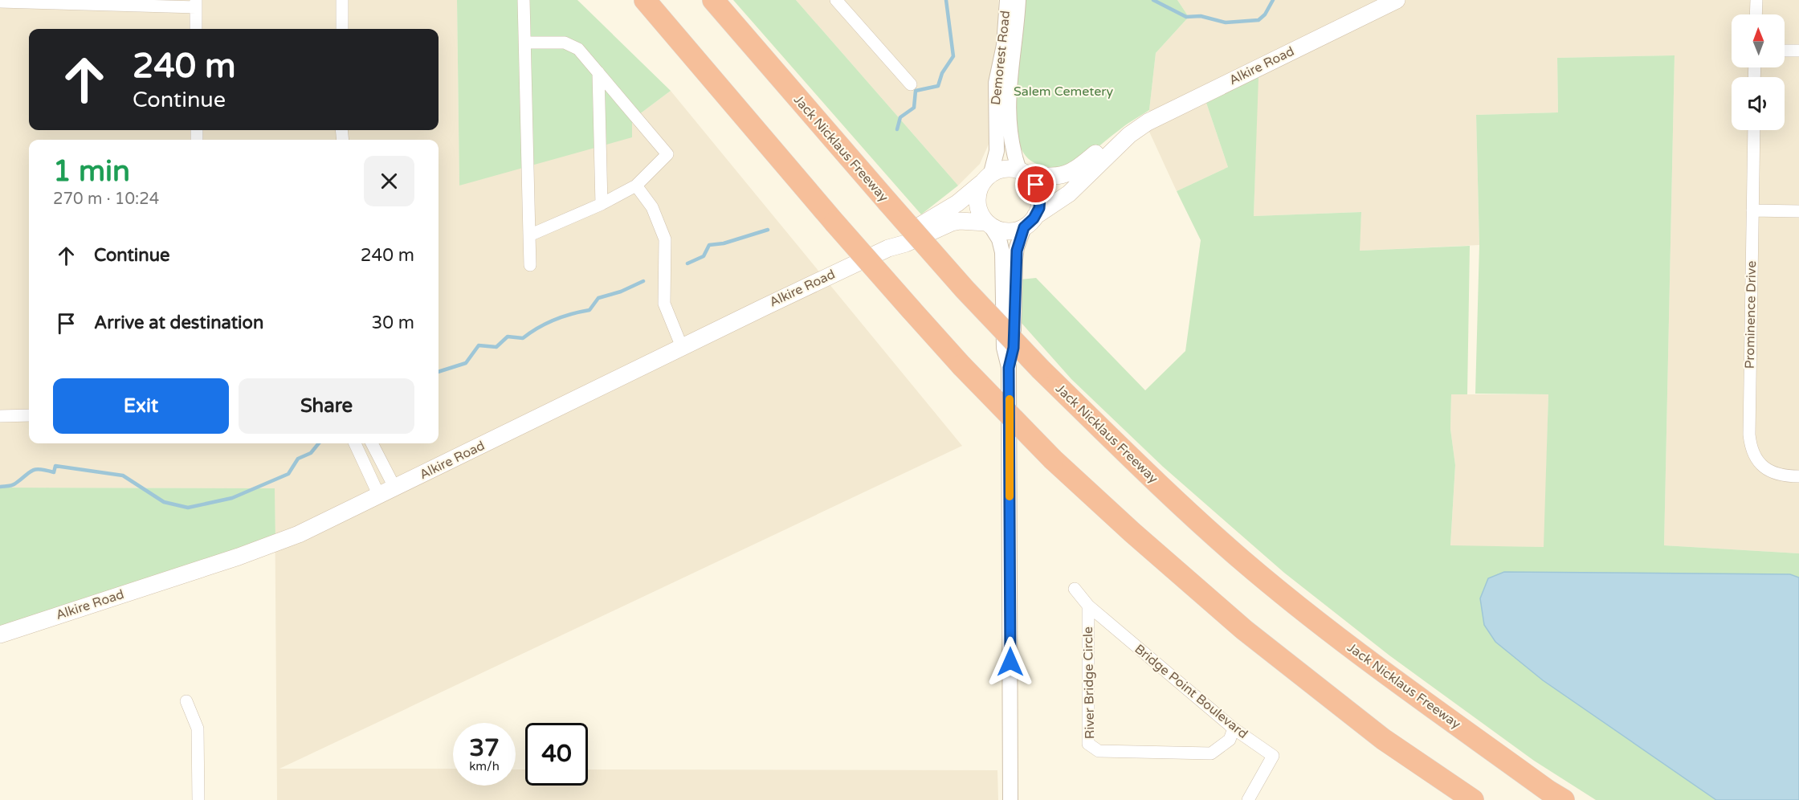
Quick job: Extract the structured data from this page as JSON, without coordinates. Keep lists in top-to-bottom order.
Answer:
{
  "streets": {
    "highway": ["Jack Nicklaus Freeway"],
    "main road": ["Alkire Road"],
    "street": [
      "Demorest Road",
      "Prominence Drive",
      "River Bridge Circle",
      "Bridge Point Boulevard"
    ]
  },
  "crossings": [
    ["Demorest Road", "Alkire Road"],
    ["River Bridge Circle", "Bridge Point Boulevard"]
  ],
  "parks": ["Salem Cemetery"],
  "north": "top",
  "page": {
    "turn": ["240 m", "Continue"],
    "heading": ["1 min", "270 m · 10:24"],
    "list": [
      {
        "name": "Continue",
        "value": "240 m"
      },
      {
        "name": "Arrive at destination",
        "value": "30 m"
      }
    ],
    "buttons": ["Exit", "Share"],
    "speed": "37 km/h",
    "limit": "40"
  }
}
